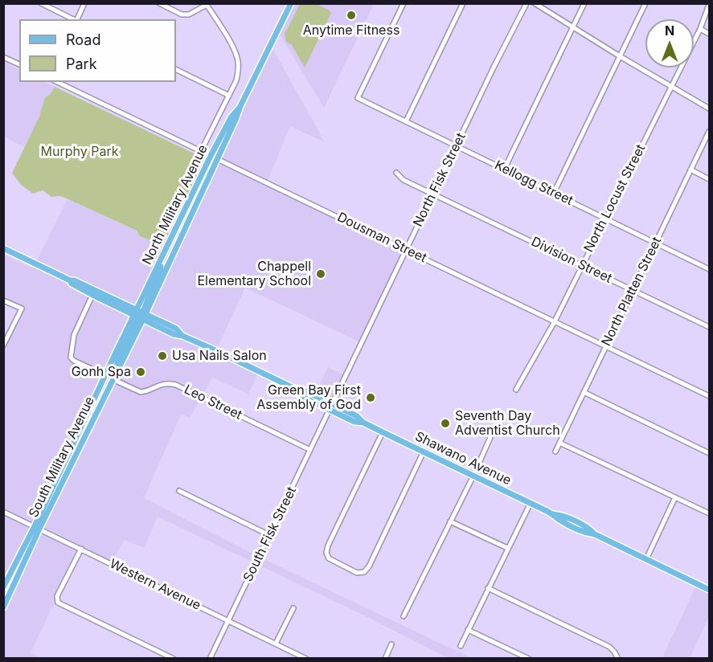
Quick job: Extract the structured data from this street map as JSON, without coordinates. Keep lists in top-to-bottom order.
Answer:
{
  "streets": {
    "main road": ["North Military Avenue", "South Military Avenue", "Shawano Avenue"],
    "street": [
      "North Fisk Street",
      "Kellogg Street",
      "North Locust Street",
      "Dousman Street",
      "Division Street",
      "North Platten Street",
      "Leo Street",
      "South Fisk Street",
      "Western Avenue"
    ]
  },
  "crossings": [
    ["North Fisk Street", "Kellogg Street"],
    ["North Fisk Street", "Dousman Street"],
    ["North Fisk Street", "Division Street"],
    ["North Fisk Street", "Shawano Avenue"],
    ["North Fisk Street", "South Fisk Street"],
    ["Kellogg Street", "North Locust Street"],
    ["Kellogg Street", "North Platten Street"],
    ["North Locust Street", "Dousman Street"],
    ["North Locust Street", "Division Street"],
    ["North Military Avenue", "Dousman Street"],
    ["North Military Avenue", "South Military Avenue"],
    ["North Military Avenue", "Shawano Avenue"],
    ["Dousman Street", "North Platten Street"],
    ["Division Street", "North Platten Street"],
    ["Leo Street", "South Military Avenue"],
    ["Leo Street", "South Fisk Street"],
    ["South Military Avenue", "Shawano Avenue"],
    ["South Military Avenue", "Western Avenue"],
    ["Shawano Avenue", "South Fisk Street"],
    ["South Fisk Street", "Western Avenue"]
  ],
  "parks": ["Murphy Park"],
  "places": [
    "Anytime Fitness",
    "Chappell Elementary School",
    "Usa Nails Salon",
    "Gonh Spa",
    "Green Bay First Assembly of God",
    "Seventh Day Adventist Church"
  ],
  "legend": ["Road", "Park"],
  "north": "top"
}
